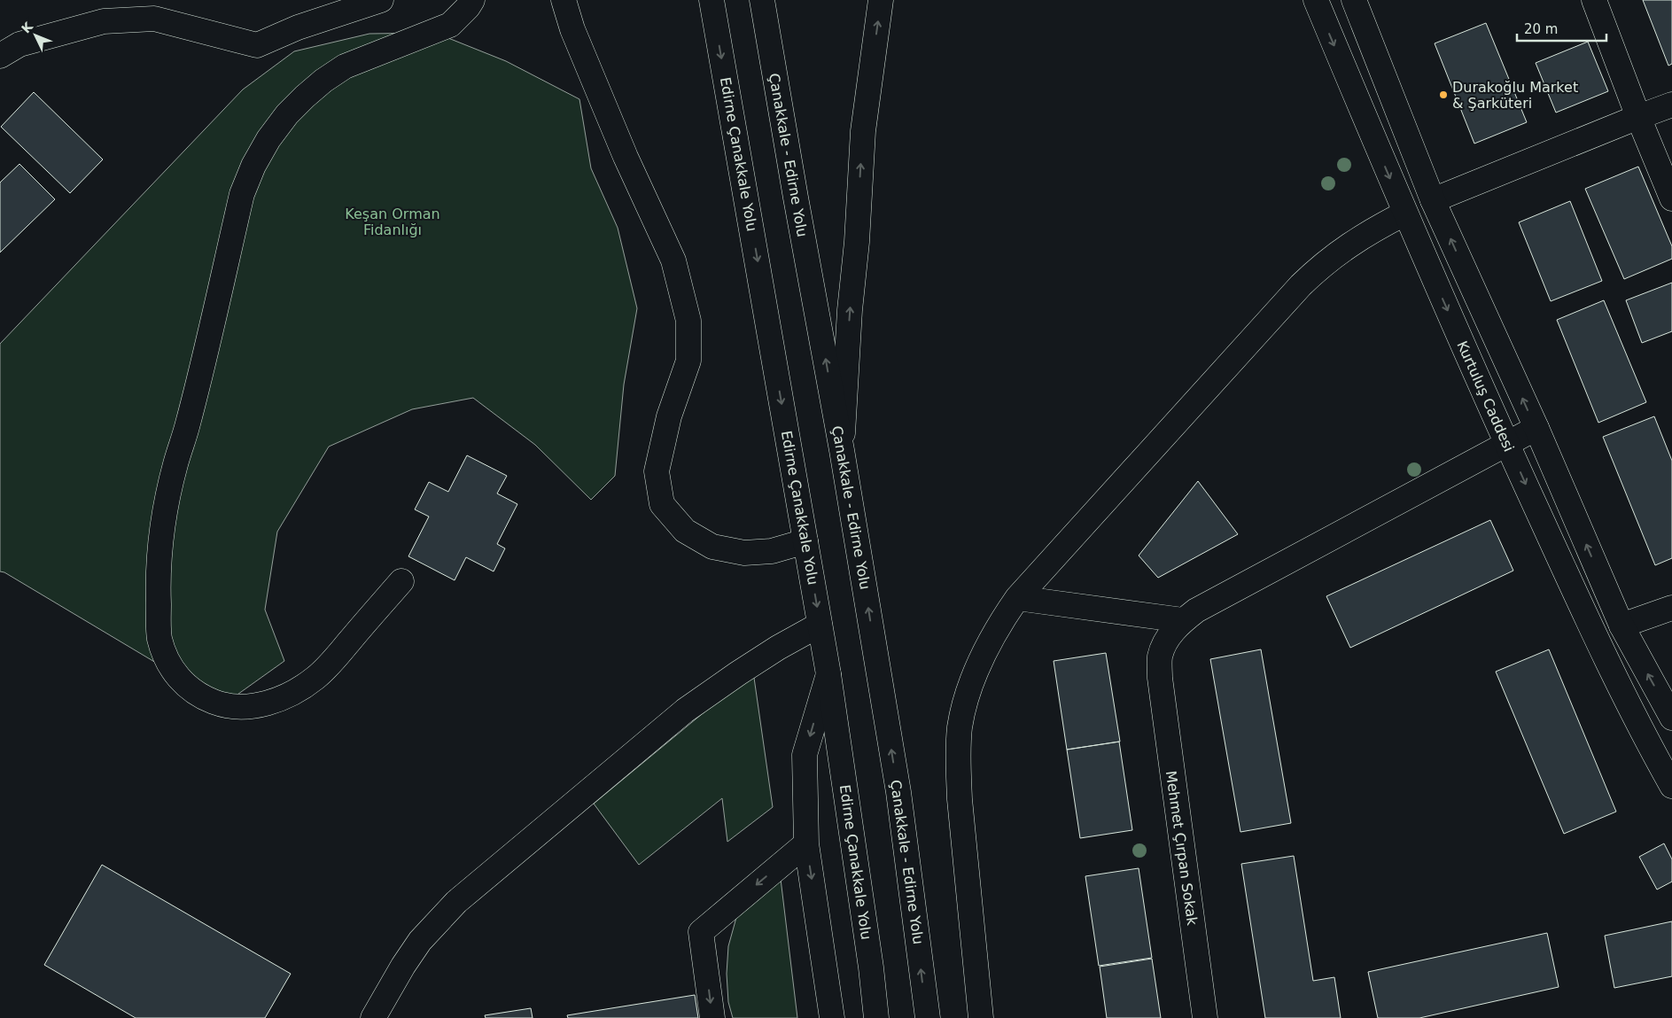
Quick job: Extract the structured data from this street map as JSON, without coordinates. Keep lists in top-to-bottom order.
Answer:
{
  "streets": {
    "main road": [
      "Edirne Çanakkale Yolu",
      "Çanakkale - Edirne Yolu",
      "Kurtuluş Caddesi",
      "Mehmet Çırpan Sokak"
    ]
  },
  "crossings": [
    ["Kurtuluş Caddesi", "Mehmet Çırpan Sokak"]
  ],
  "parks": ["Keşan Orman Fidanlığı"],
  "places": ["Durakoğlu Market & Şarküteri"],
  "scale_bar": "20 m",
  "north": "top left"
}
